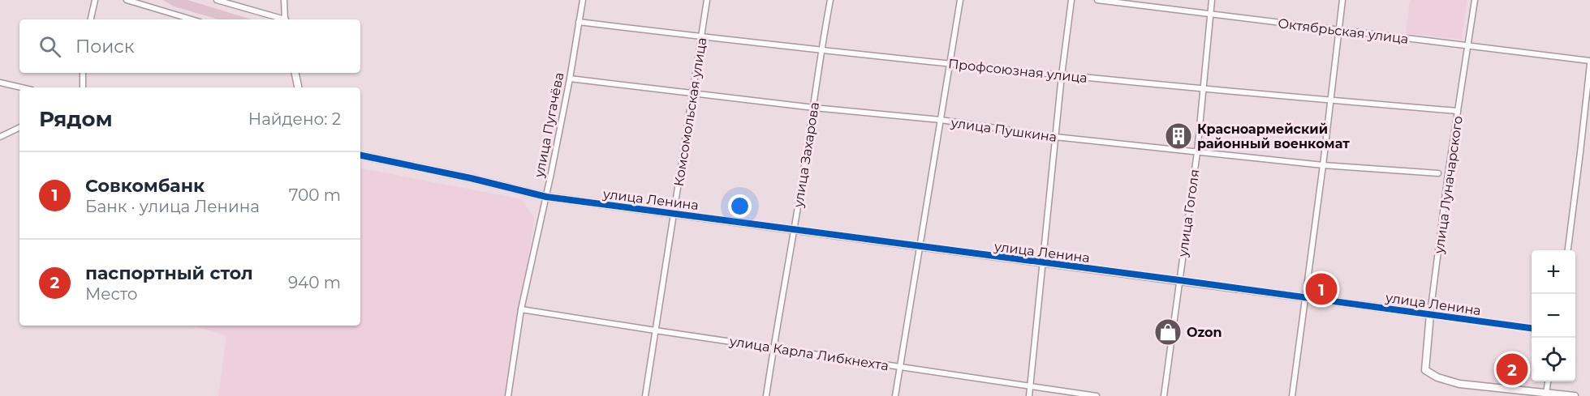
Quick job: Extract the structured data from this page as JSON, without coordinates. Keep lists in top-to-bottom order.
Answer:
{
  "streets": {
    "street": [
      "Октябрьская улица",
      "Профсоюзная улица",
      "Комсомольская улица",
      "улица Пугачёва",
      "улица Пушкина",
      "улица Захарова",
      "улица Луначарского",
      "улица Ленина",
      "улица Гоголя",
      "улица Карла Либкнехта"
    ]
  },
  "crossings": [
    ["Октябрьская улица", "улица Луначарского"],
    ["Октябрьская улица", "улица Гоголя"],
    ["Профсоюзная улица", "Комсомольская улица"],
    ["Профсоюзная улица", "улица Пугачёва"],
    ["Профсоюзная улица", "улица Захарова"],
    ["Профсоюзная улица", "улица Луначарского"],
    ["Профсоюзная улица", "улица Гоголя"],
    ["Комсомольская улица", "улица Пушкина"],
    ["Комсомольская улица", "улица Ленина"],
    ["Комсомольская улица", "улица Карла Либкнехта"],
    ["улица Пугачёва", "улица Пушкина"],
    ["улица Пугачёва", "улица Ленина"],
    ["улица Пугачёва", "улица Карла Либкнехта"],
    ["улица Пушкина", "улица Захарова"],
    ["улица Пушкина", "улица Гоголя"],
    ["улица Захарова", "улица Ленина"],
    ["улица Захарова", "улица Карла Либкнехта"],
    ["улица Луначарского", "улица Ленина"],
    ["улица Ленина", "улица Гоголя"]
  ],
  "places": {
    "building": ["Красноармейский районный военкомат"],
    "shop": ["Ozon"]
  },
  "page": {
    "search": "Поиск",
    "heading": ["Рядом", "Найдено: 2"],
    "list": [
      {
        "mark": "1",
        "name": "Совкомбанк",
        "note": "Банк · улица Ленина",
        "value": "700 m"
      },
      {
        "mark": "2",
        "name": "паспортный стол",
        "note": "Место",
        "value": "940 m"
      }
    ],
    "map_buttons": ["+", "−"],
    "pins": ["1", "2"]
  }
}
